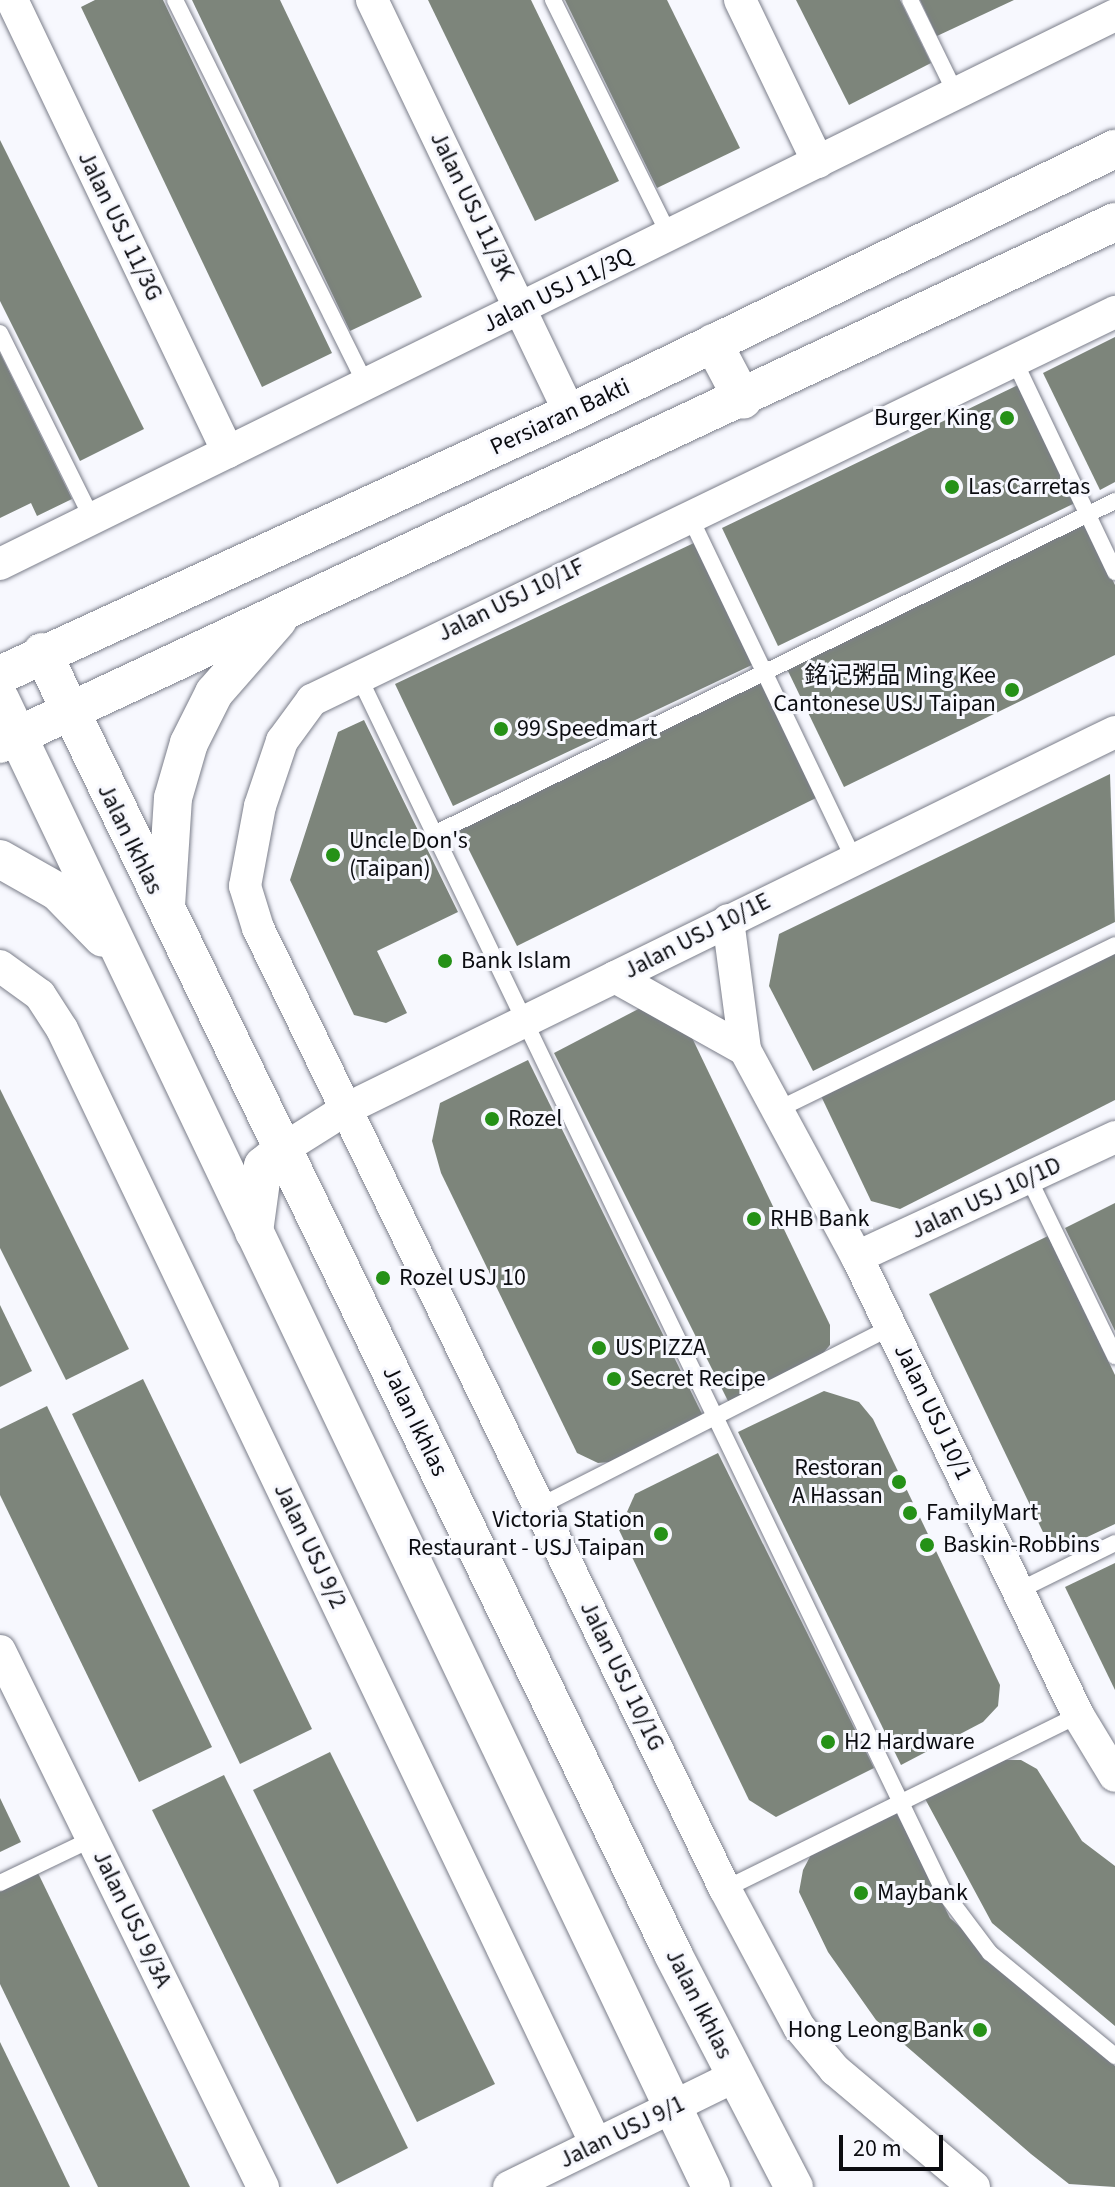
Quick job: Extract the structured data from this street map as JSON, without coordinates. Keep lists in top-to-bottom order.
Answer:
{
  "streets": {
    "street": [
      "Jalan USJ 11/3K",
      "Jalan USJ 11/3G",
      "Jalan USJ 11/3Q",
      "Persiaran Bakti",
      "Jalan USJ 10/1F",
      "Jalan Ikhlas",
      "Jalan USJ 10/1E",
      "Jalan USJ 10/1D",
      "Jalan USJ 10/1",
      "Jalan USJ 9/2",
      "Jalan USJ 10/1G",
      "Jalan USJ 9/3A",
      "Jalan USJ 9/1"
    ]
  },
  "crossings": [
    ["Jalan USJ 11/3K", "Jalan USJ 11/3Q"],
    ["Jalan USJ 11/3K", "Persiaran Bakti"],
    ["Jalan USJ 11/3G", "Jalan USJ 11/3Q"],
    ["Persiaran Bakti", "Jalan Ikhlas"],
    ["Jalan USJ 10/1F", "Jalan USJ 10/1E"],
    ["Jalan USJ 10/1F", "Jalan USJ 10/1G"],
    ["Jalan Ikhlas", "Jalan USJ 10/1E"],
    ["Jalan Ikhlas", "Jalan USJ 9/1"],
    ["Jalan USJ 10/1E", "Jalan USJ 10/1"],
    ["Jalan USJ 10/1E", "Jalan USJ 10/1G"],
    ["Jalan USJ 10/1D", "Jalan USJ 10/1"],
    ["Jalan USJ 9/2", "Jalan USJ 9/1"]
  ],
  "places": [
    "Burger King",
    "Las Carretas",
    "銘记粥品 Ming Kee Cantonese USJ Taipan",
    "99 Speedmart",
    "Uncle Don's (Taipan)",
    "Bank Islam",
    "Rozel",
    "RHB Bank",
    "Rozel USJ 10",
    "US PIZZA",
    "Secret Recipe",
    "Restoran A Hassan",
    "FamilyMart",
    "Victoria Station Restaurant - USJ Taipan",
    "Baskin-Robbins",
    "H2 Hardware",
    "Maybank",
    "Hong Leong Bank"
  ],
  "scale_bar": "20 m"
}
